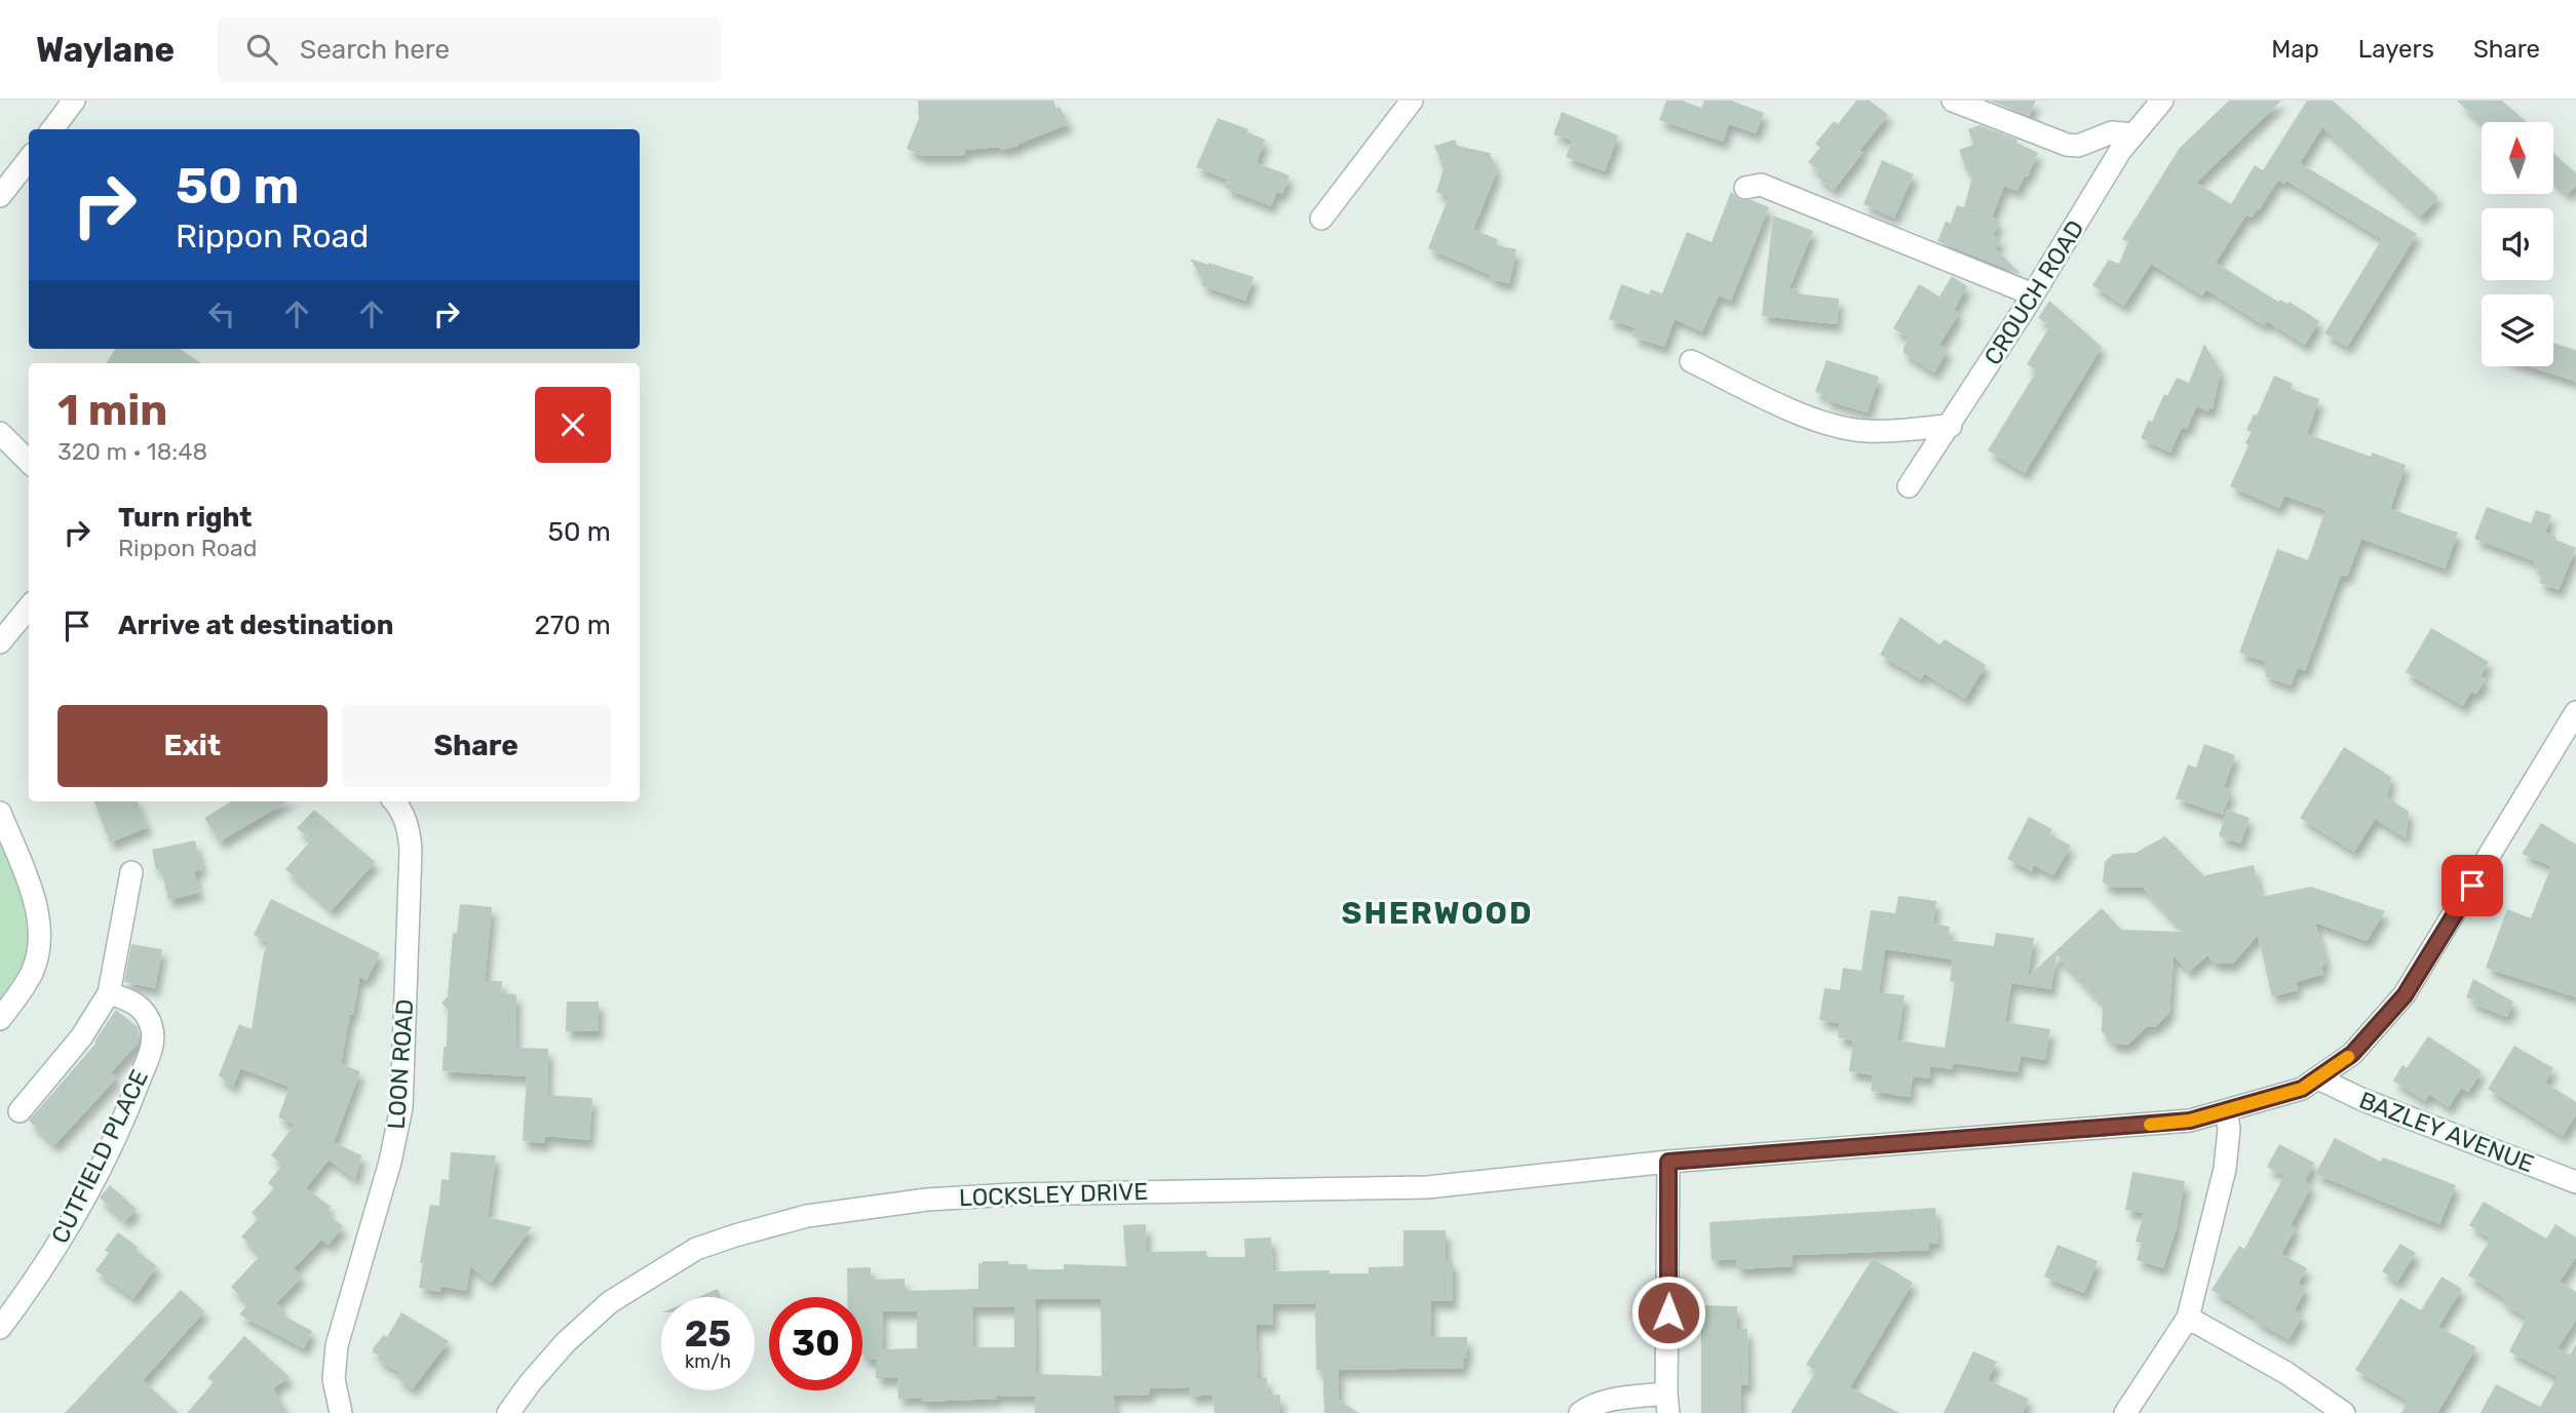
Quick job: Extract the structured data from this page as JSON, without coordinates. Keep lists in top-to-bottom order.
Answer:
{
  "streets": {
    "street": [
      "CROUCH ROAD",
      "LOON ROAD",
      "BAZLEY AVENUE",
      "CUTFIELD PLACE",
      "LOCKSLEY DRIVE"
    ]
  },
  "crossings": [
    ["BAZLEY AVENUE", "LOCKSLEY DRIVE"]
  ],
  "districts": ["SHERWOOD"],
  "north": "top",
  "page": {
    "header": "Waylane",
    "search": "Search here",
    "nav": ["Map", "Layers", "Share"],
    "turn": ["50 m", "Rippon Road"],
    "heading": ["1 min", "320 m · 18:48"],
    "list": [
      {
        "name": "Turn right",
        "note": "Rippon Road",
        "value": "50 m"
      },
      {
        "name": "Arrive at destination",
        "value": "270 m"
      }
    ],
    "buttons": ["Exit", "Share"],
    "speed": "25 km/h",
    "limit": "30"
  }
}
